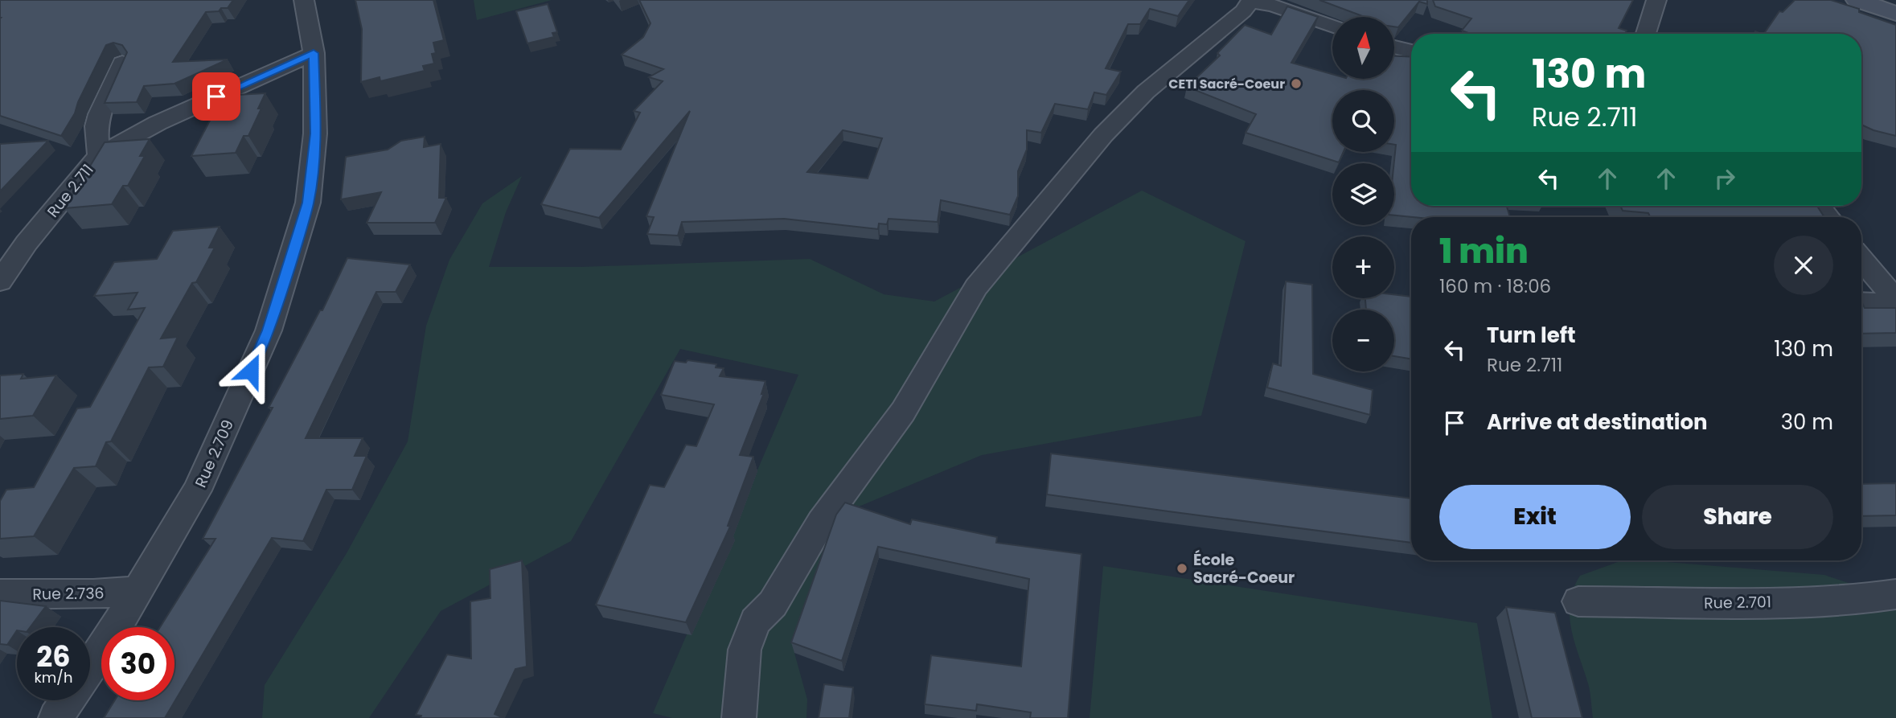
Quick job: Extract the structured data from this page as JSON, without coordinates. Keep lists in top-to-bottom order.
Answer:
{
  "streets": {
    "street": [
      "Rue 2.711",
      "Rue 2.709",
      "Rue 2.736",
      "Rue 2.701"
    ]
  },
  "crossings": [
    ["Rue 2.711", "Rue 2.709"],
    ["Rue 2.709", "Rue 2.736"]
  ],
  "places": ["CETI Sacré-Coeur", "École Sacré-Coeur"],
  "north": "top",
  "page": {
    "map_buttons": ["+", "−"],
    "turn": ["130 m", "Rue 2.711"],
    "heading": ["1 min", "160 m · 18:06"],
    "list": [
      {
        "name": "Turn left",
        "note": "Rue 2.711",
        "value": "130 m"
      },
      {
        "name": "Arrive at destination",
        "value": "30 m"
      }
    ],
    "buttons": ["Exit", "Share"],
    "speed": "26 km/h",
    "limit": "30"
  }
}
